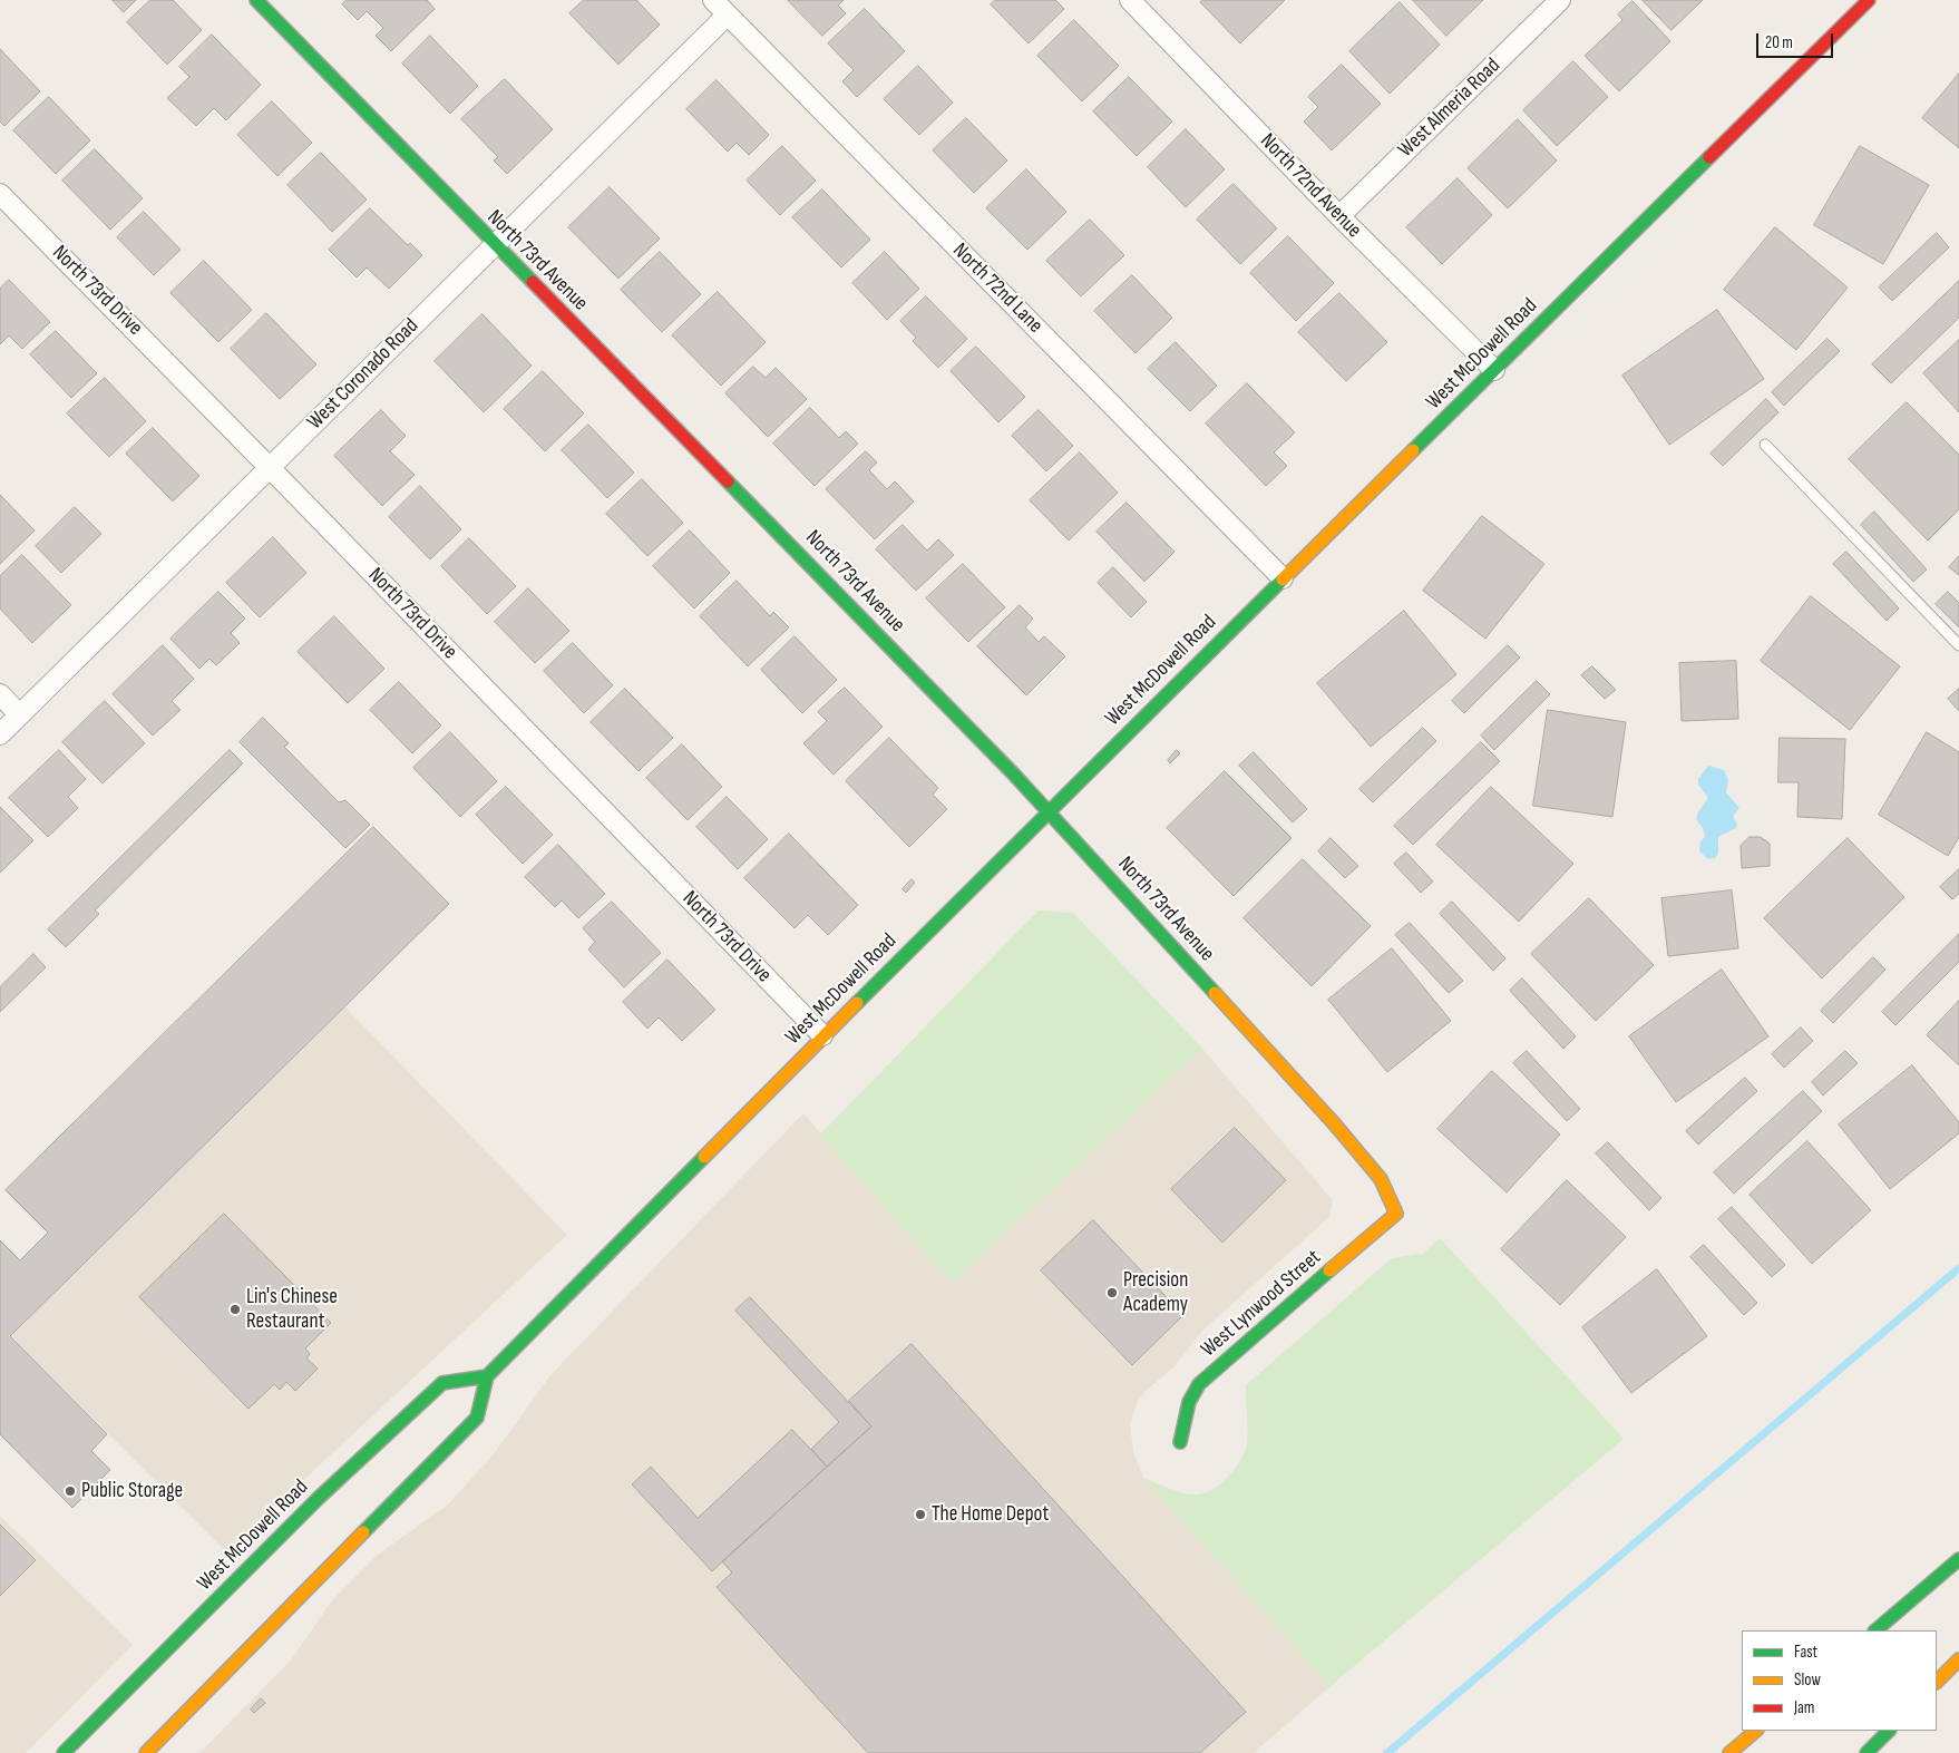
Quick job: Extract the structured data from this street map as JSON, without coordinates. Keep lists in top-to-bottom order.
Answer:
{
  "streets": {
    "main road": ["North 73rd Avenue", "West McDowell Road", "West Lynwood Street"],
    "street": [
      "West Almeria Road",
      "North 72nd Avenue",
      "North 72nd Lane",
      "North 73rd Drive",
      "West Coronado Road"
    ]
  },
  "crossings": [
    ["West Almeria Road", "North 72nd Avenue"],
    ["North 72nd Avenue", "West McDowell Road"],
    ["North 73rd Avenue", "West McDowell Road"],
    ["North 73rd Avenue", "West Coronado Road"],
    ["North 73rd Avenue", "West Lynwood Street"],
    ["North 72nd Lane", "West McDowell Road"],
    ["North 72nd Lane", "West Coronado Road"],
    ["North 73rd Drive", "West McDowell Road"],
    ["North 73rd Drive", "West Coronado Road"]
  ],
  "places": [
    "Precision Academy",
    "Lin's Chinese Restaurant",
    "Public Storage",
    "The Home Depot"
  ],
  "legend": ["Fast", "Slow", "Jam"],
  "scale_bar": "20 m"
}
